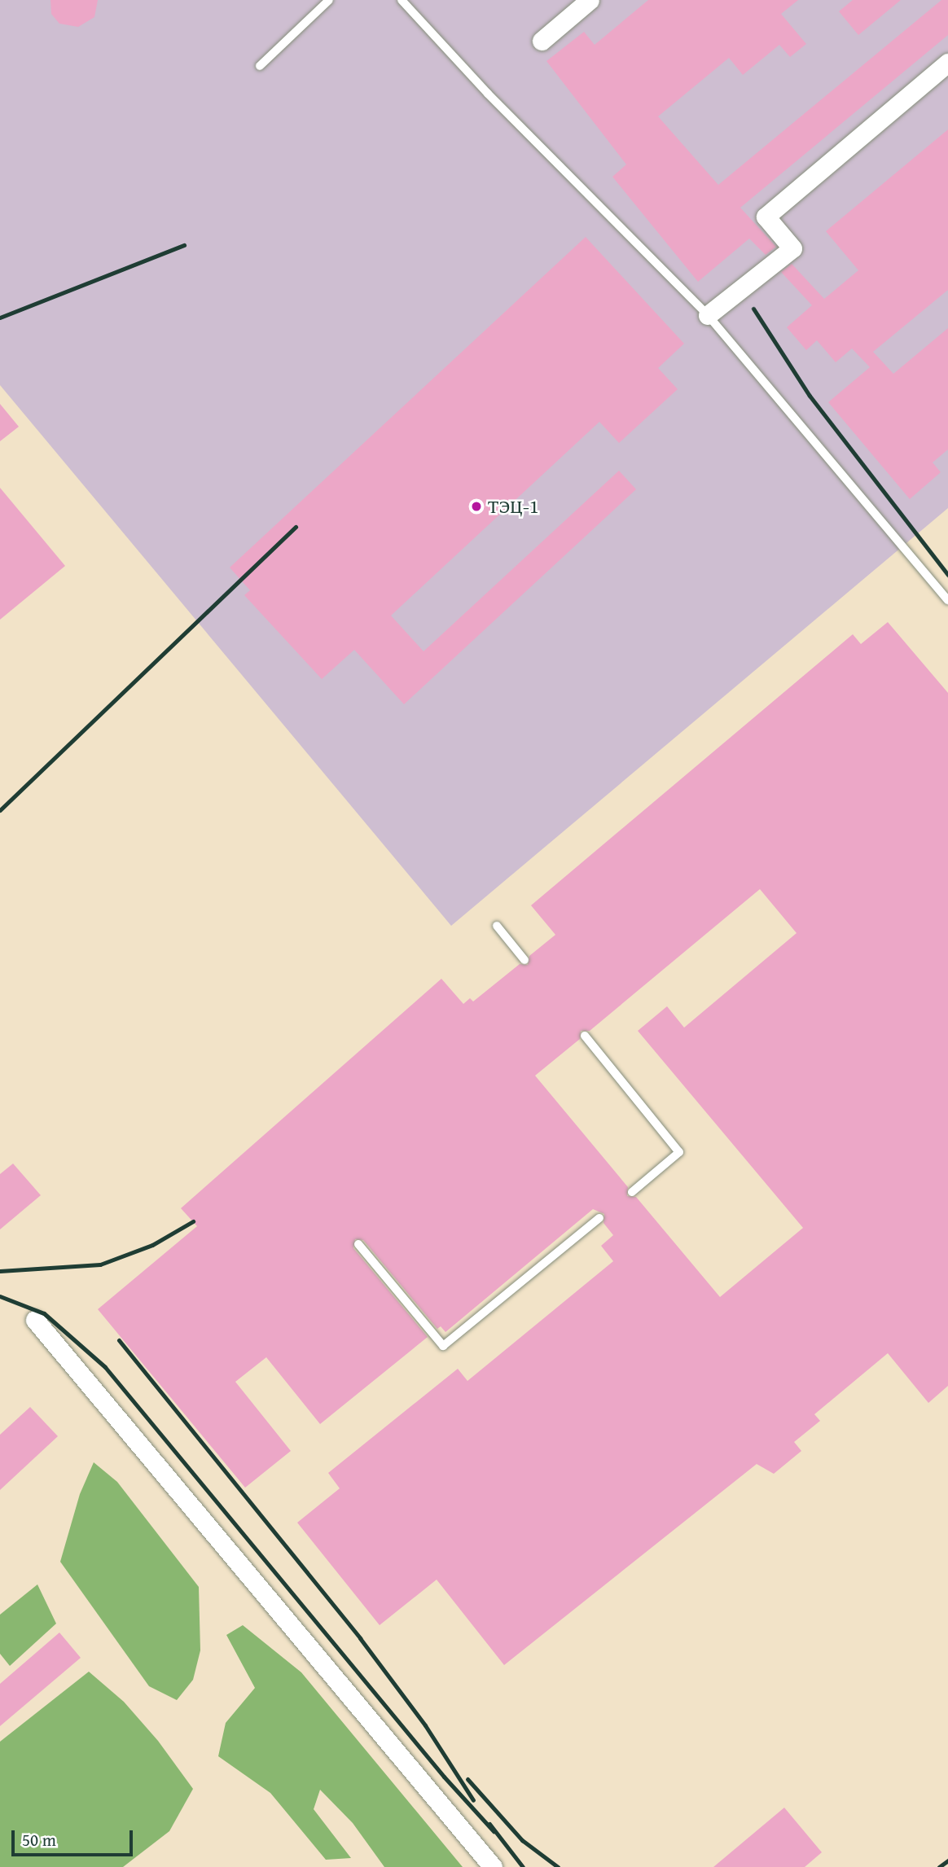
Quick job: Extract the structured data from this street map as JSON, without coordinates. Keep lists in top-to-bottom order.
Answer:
{
  "places": ["ТЭЦ-1"],
  "scale_bar": "50 m"
}
